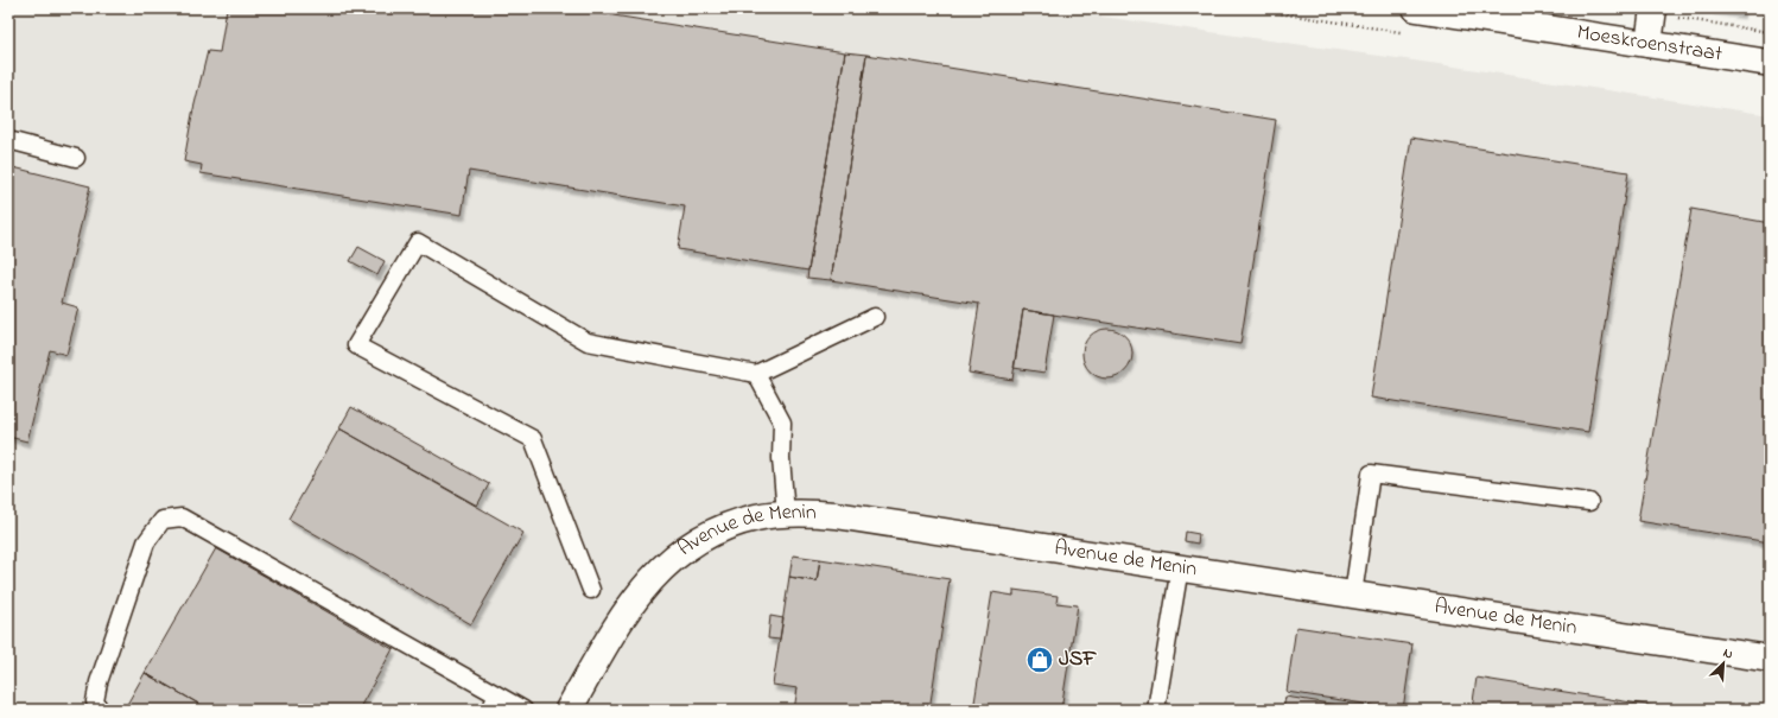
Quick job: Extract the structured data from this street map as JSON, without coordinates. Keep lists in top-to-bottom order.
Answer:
{
  "streets": {
    "street": ["Moeskroenstraat", "Avenue de Menin"]
  },
  "places": {
    "shop": ["JSF"]
  },
  "north": "top right"
}
